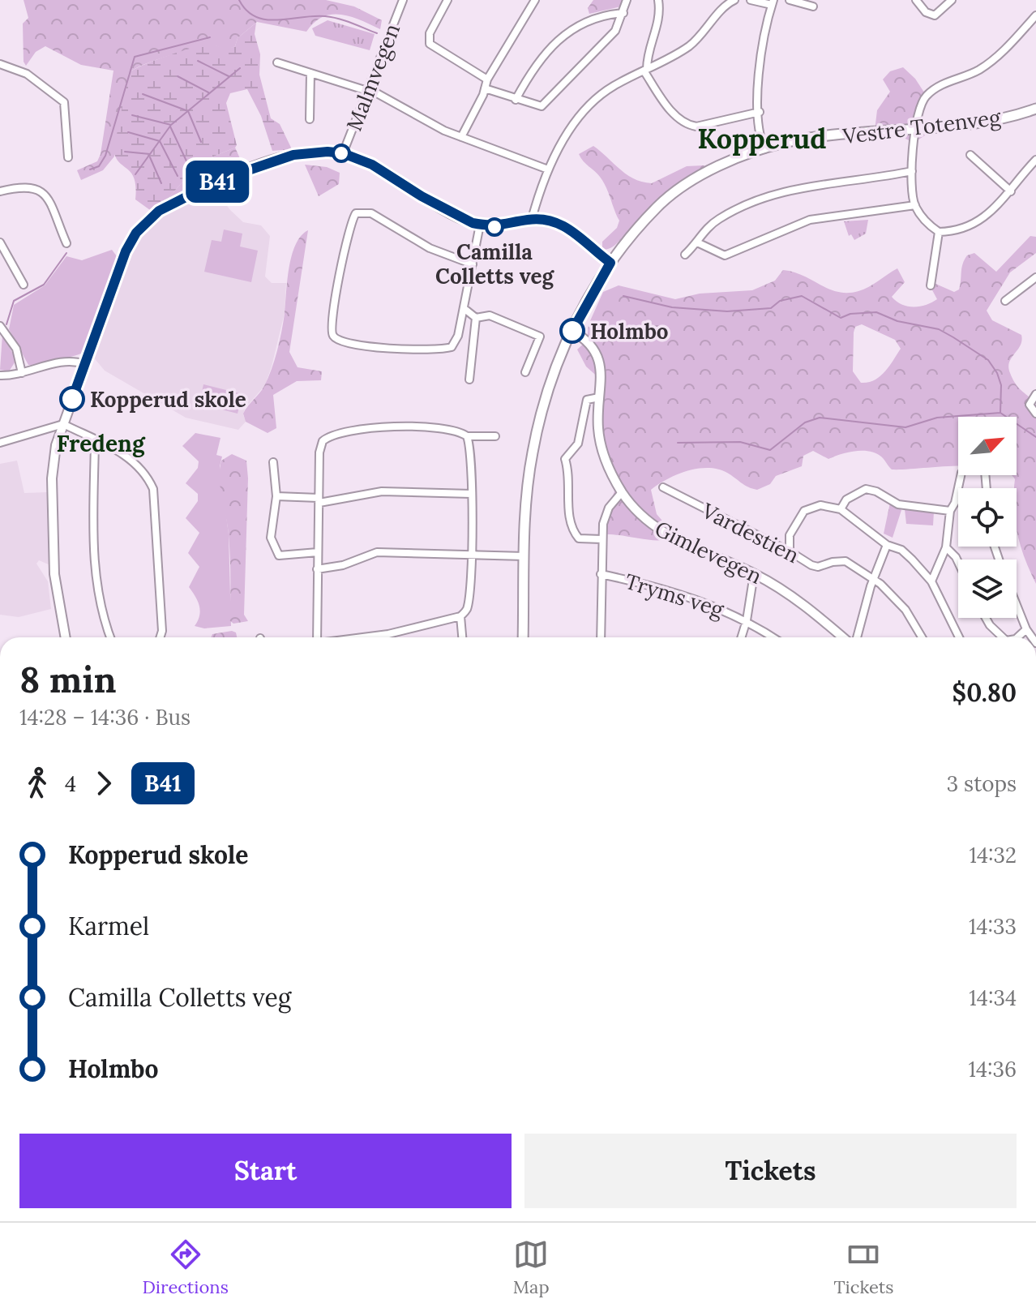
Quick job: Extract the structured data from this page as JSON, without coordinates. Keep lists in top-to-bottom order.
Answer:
{
  "streets": {
    "main road": ["Vestre Totenveg"],
    "street": [
      "Malmvegen",
      "Vardestien",
      "Gimlevegen",
      "Tryms veg"
    ]
  },
  "crossings": [
    ["Vestre Totenveg", "Gimlevegen"],
    ["Gimlevegen", "Tryms veg"]
  ],
  "districts": ["Kopperud", "Fredeng"],
  "places": ["Camilla Colletts veg", "Holmbo", "Kopperud skole"],
  "lines": ["bus line B41"],
  "north": "top right",
  "page": {
    "on_map": "B41",
    "heading": ["8 min", "14:28 – 14:36 · Bus", "$0.80"],
    "legs": ["4", "B41", "3 stops"],
    "list": [
      {
        "name": "Kopperud skole",
        "value": "14:32"
      },
      {
        "name": "Karmel",
        "value": "14:33"
      },
      {
        "name": "Camilla Colletts veg",
        "value": "14:34"
      },
      {
        "name": "Holmbo",
        "value": "14:36"
      }
    ],
    "buttons": ["Start", "Tickets"],
    "tabs": ["Directions", "Map", "Tickets"]
  }
}
